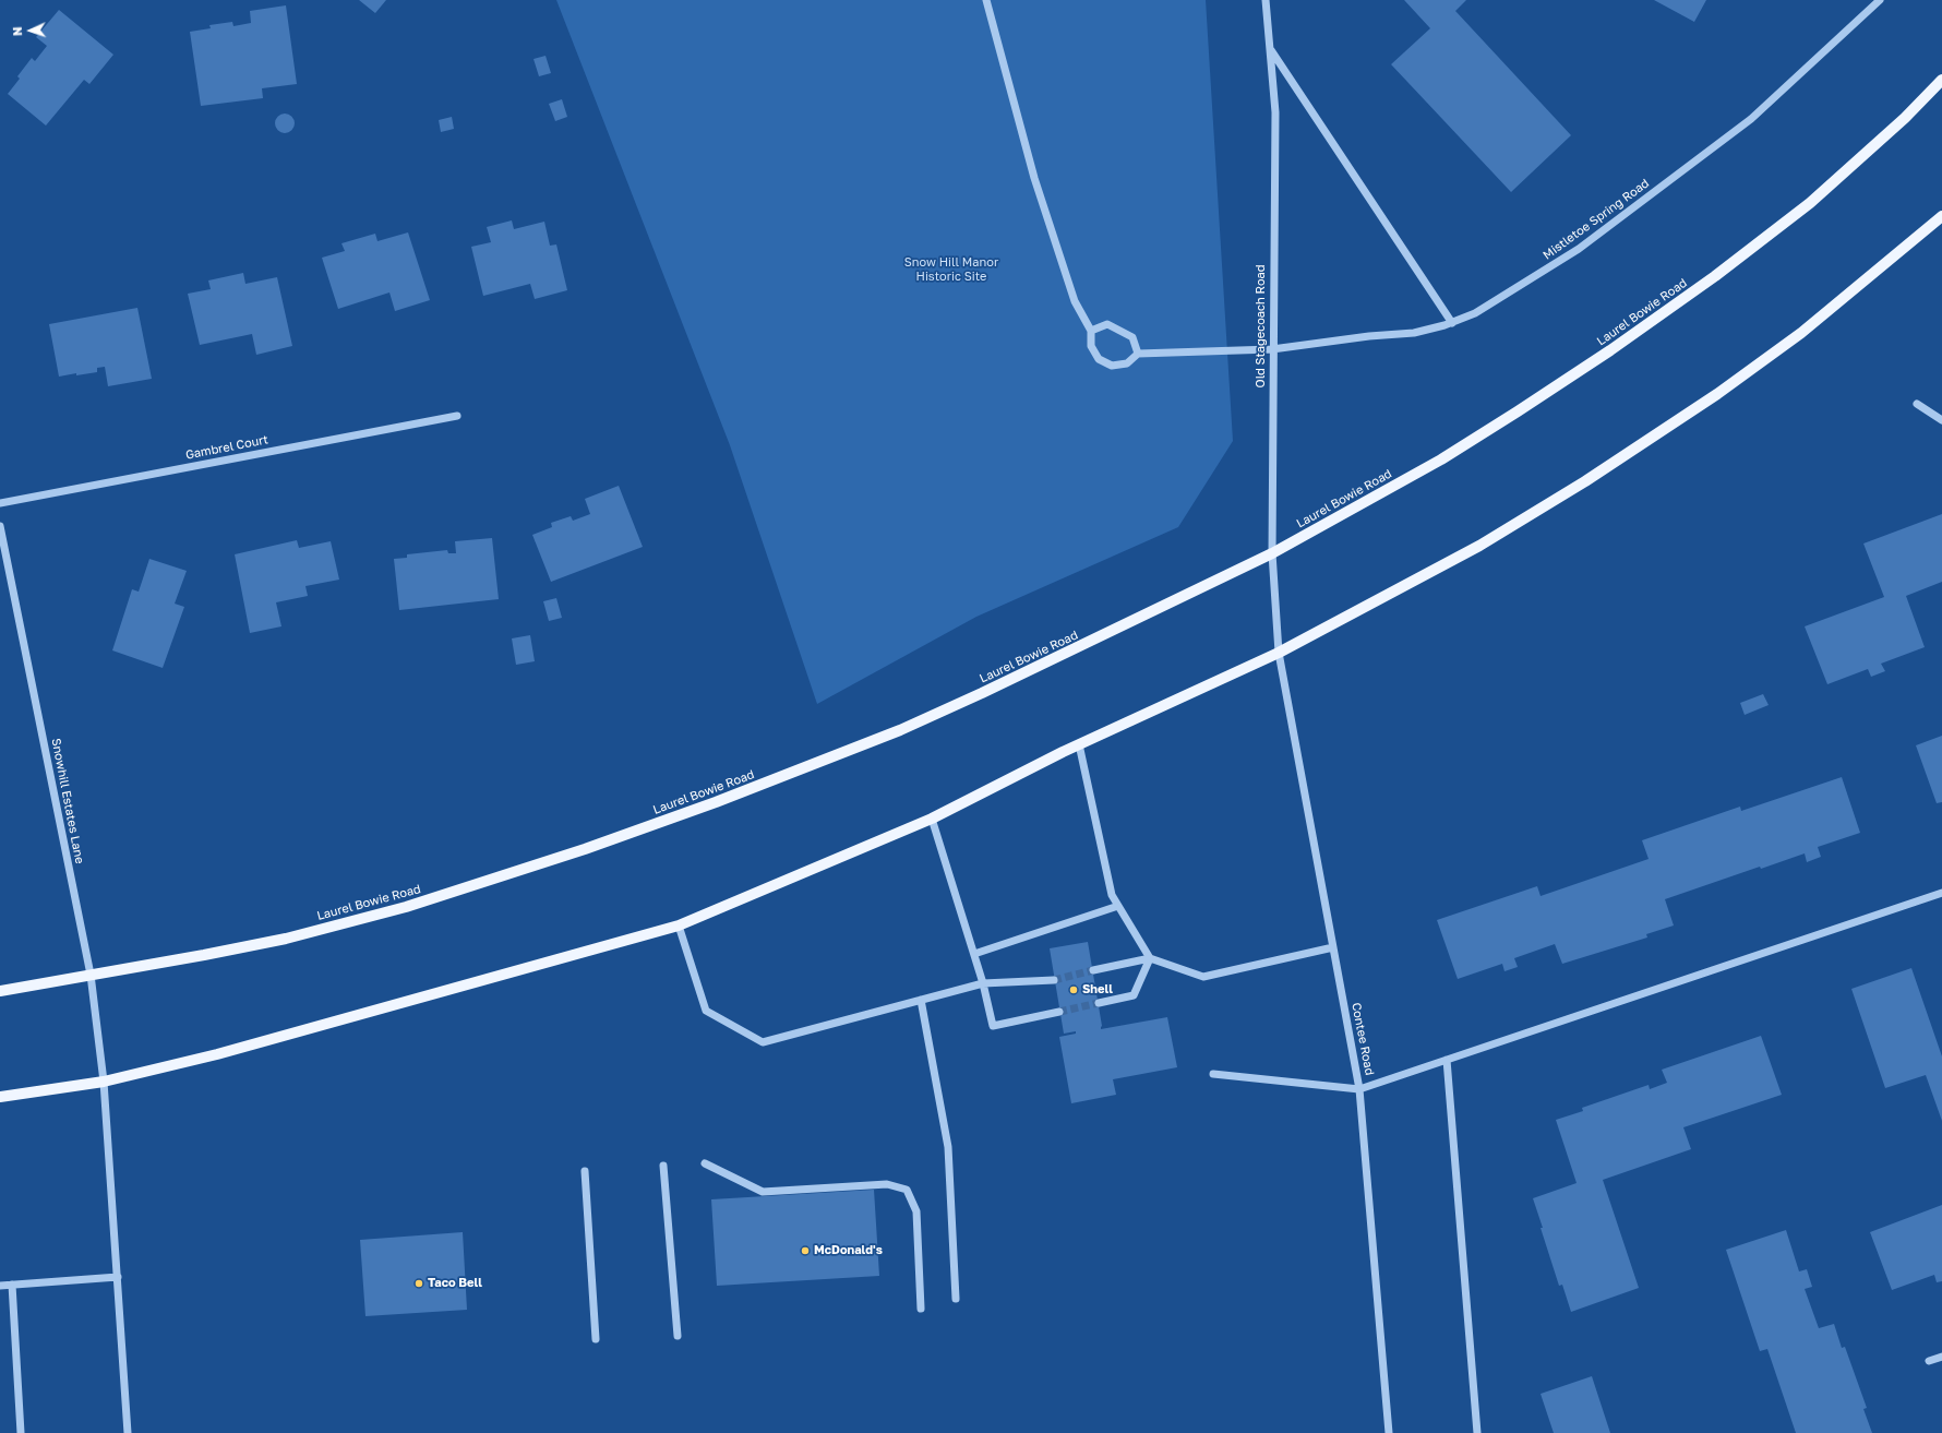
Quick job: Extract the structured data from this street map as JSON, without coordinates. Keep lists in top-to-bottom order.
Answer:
{
  "streets": {
    "main road": ["Laurel Bowie Road"],
    "street": [
      "Mistletoe Spring Road",
      "Old Stagecoach Road",
      "Gambrel Court",
      "Snowhill Estates Lane",
      "Contee Road"
    ]
  },
  "crossings": [
    ["Mistletoe Spring Road", "Old Stagecoach Road"],
    ["Laurel Bowie Road", "Old Stagecoach Road"],
    ["Laurel Bowie Road", "Snowhill Estates Lane"],
    ["Old Stagecoach Road", "Contee Road"]
  ],
  "parks": ["Snow Hill Manor Historic Site"],
  "places": ["Shell", "McDonald's", "Taco Bell"],
  "north": "left"
}
